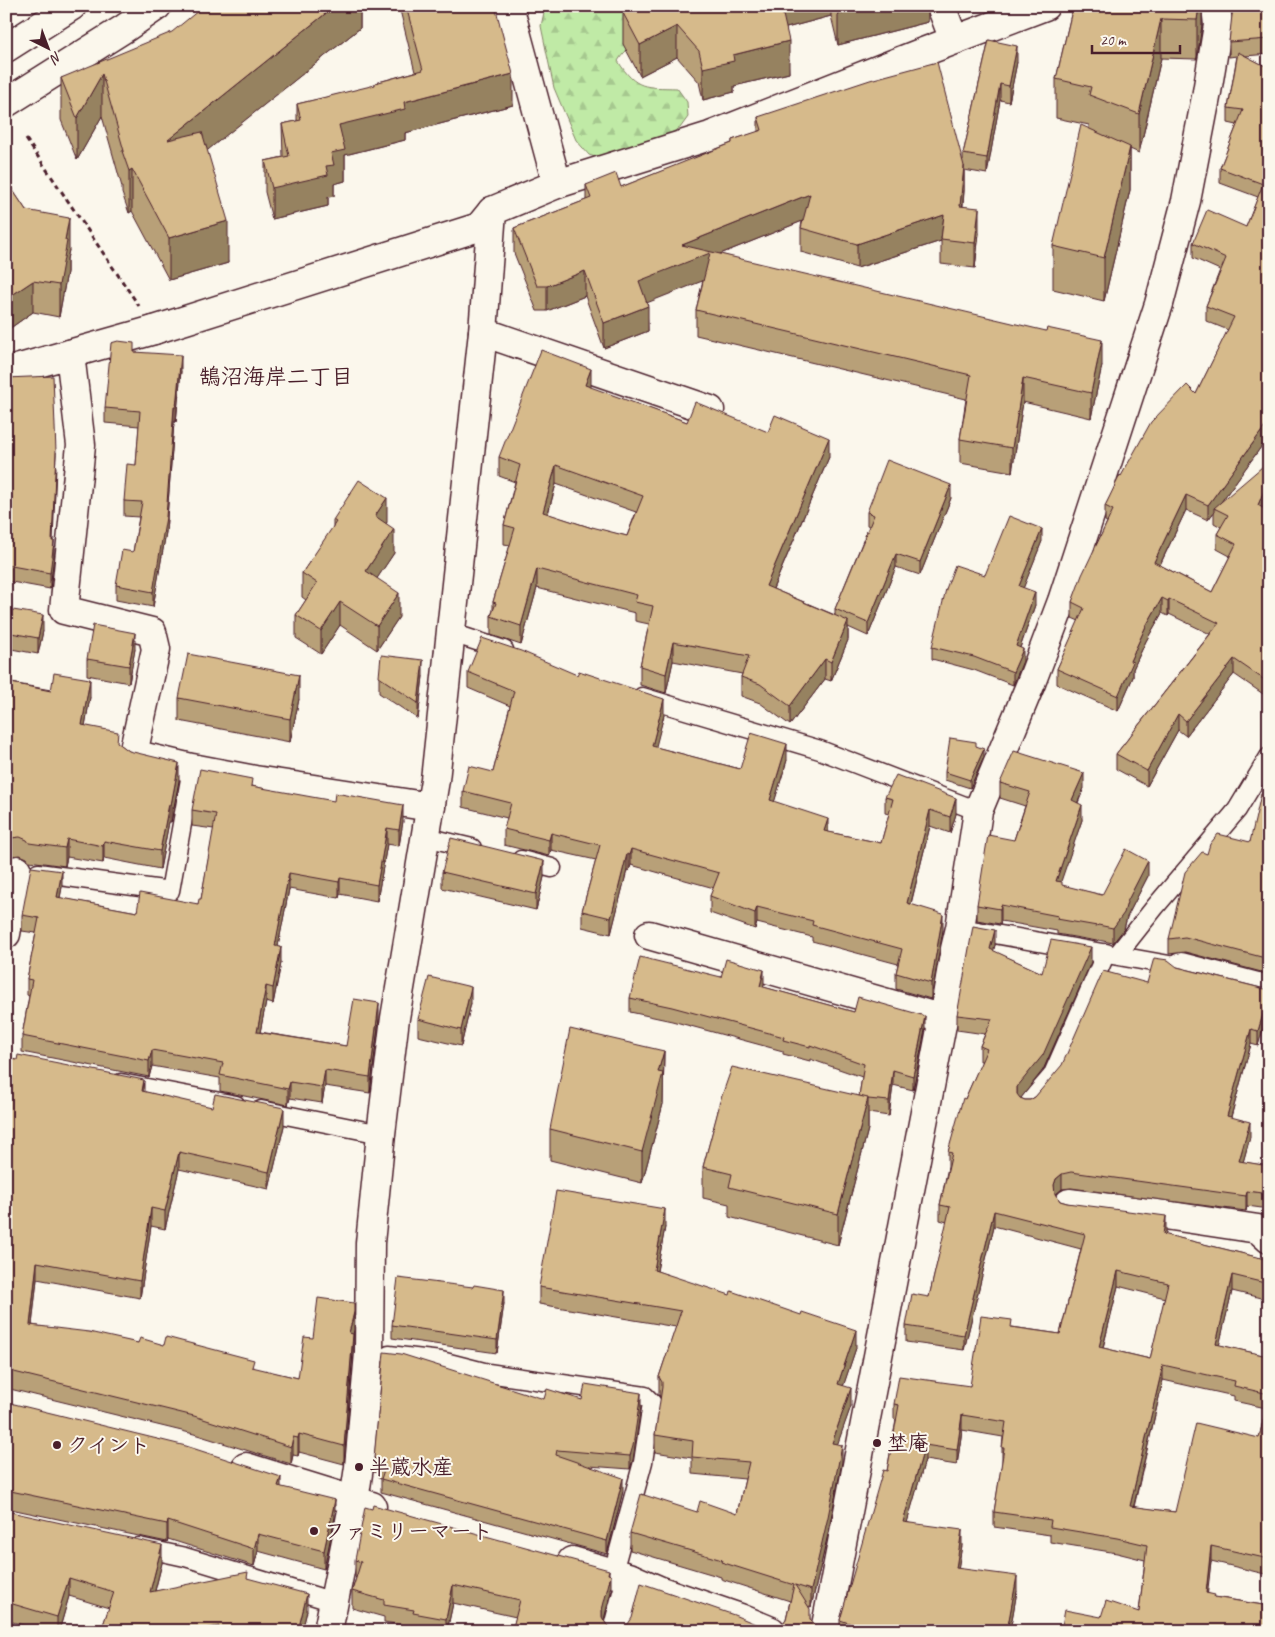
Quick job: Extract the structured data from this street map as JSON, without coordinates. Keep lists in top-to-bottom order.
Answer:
{
  "districts": ["鵠沼海岸二丁目"],
  "places": [
    "埜庵",
    "クイント",
    "半蔵水産",
    "ファミリーマート"
  ],
  "scale_bar": "20 m",
  "north": "bottom right"
}
